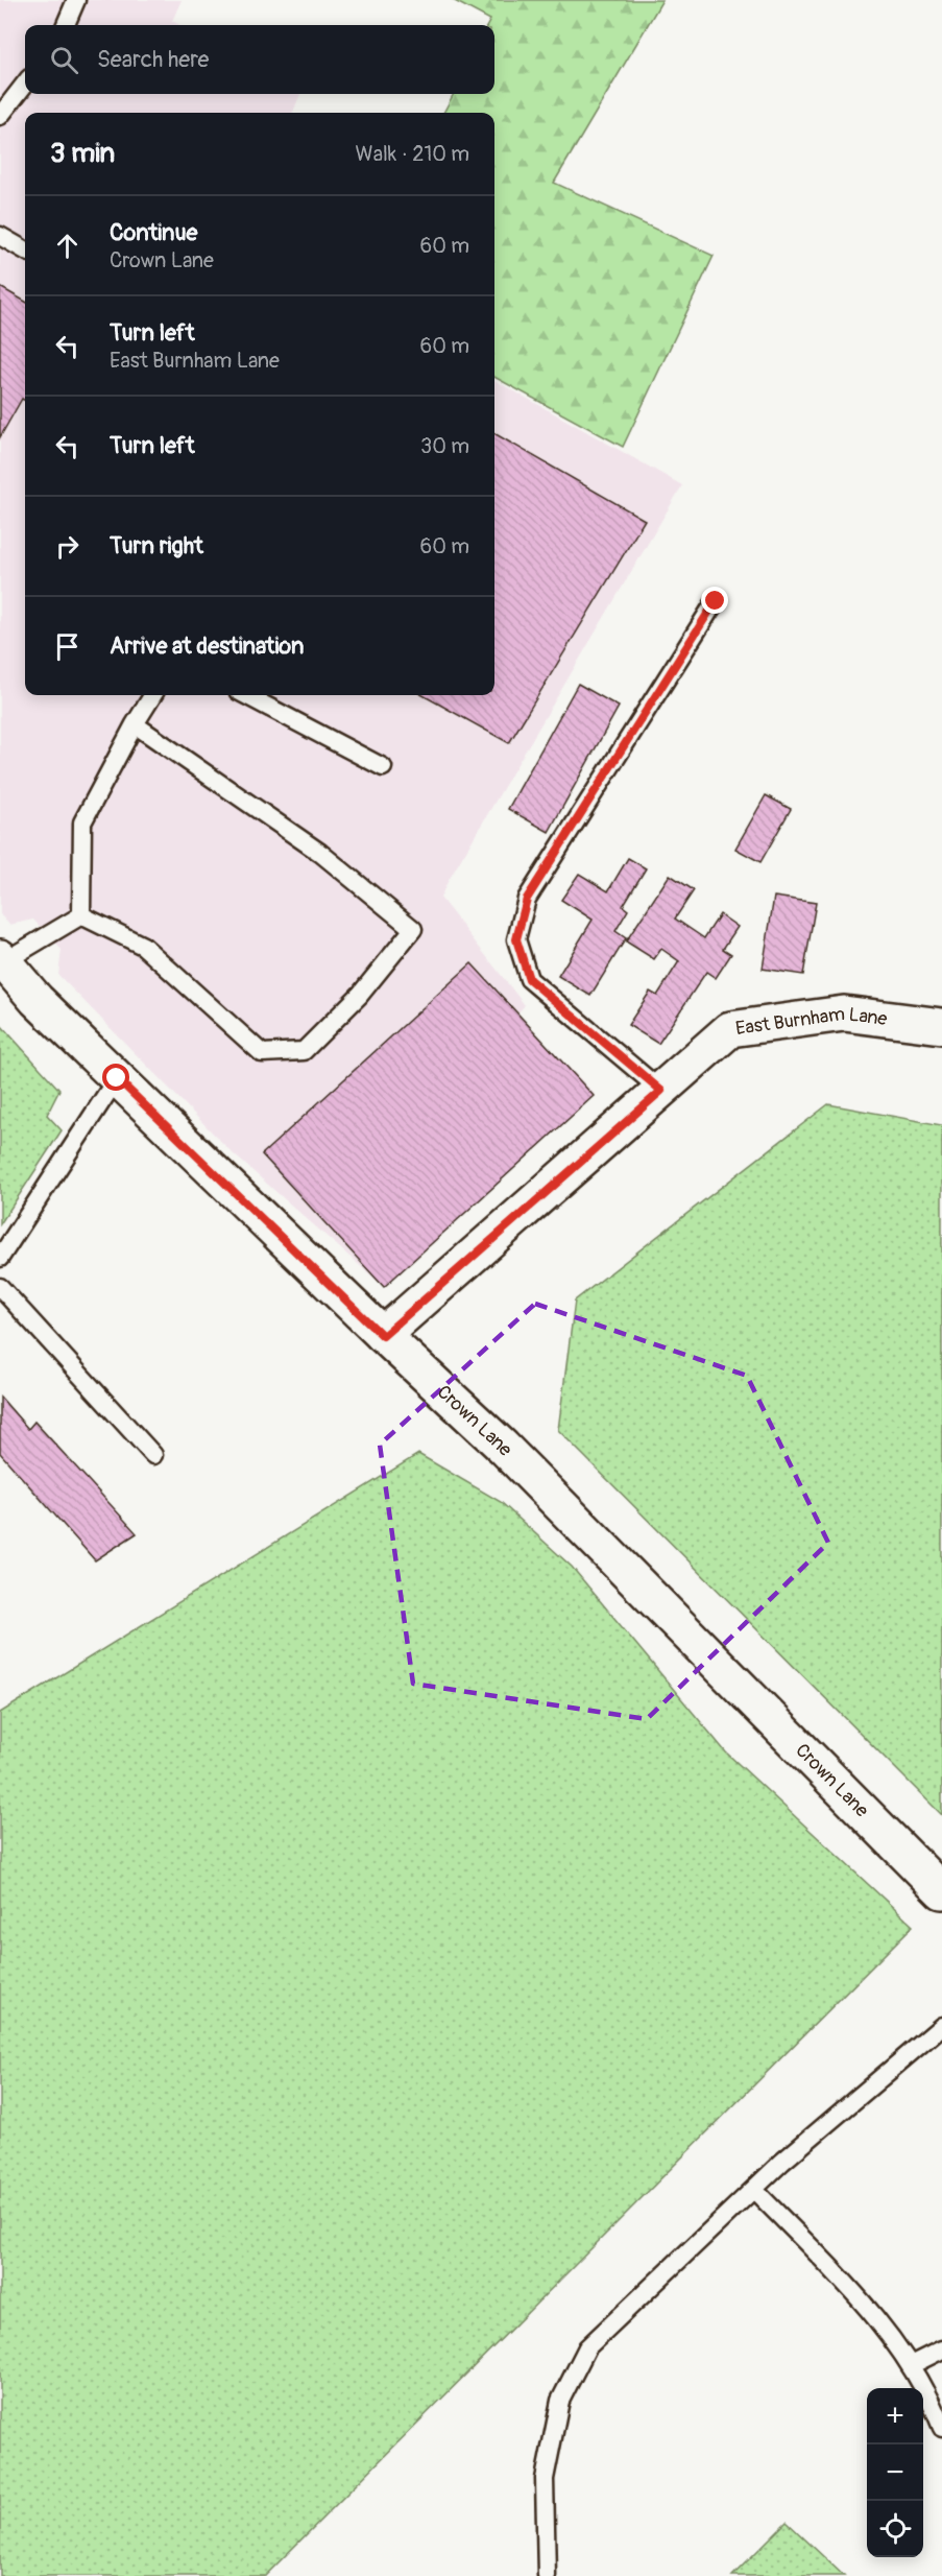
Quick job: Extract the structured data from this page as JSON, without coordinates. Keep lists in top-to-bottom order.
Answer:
{
  "streets": {
    "street": ["East Burnham Lane", "Crown Lane"]
  },
  "crossings": [
    ["East Burnham Lane", "Crown Lane"]
  ],
  "page": {
    "search": "Search here",
    "heading": ["3 min", "Walk · 210 m"],
    "list": [
      ["Continue", "Crown Lane", "60 m"],
      ["Turn left", "East Burnham Lane", "60 m"],
      ["Turn left", "30 m"],
      ["Turn right", "60 m"],
      "Arrive at destination"
    ],
    "map_buttons": ["+", "−"]
  }
}
